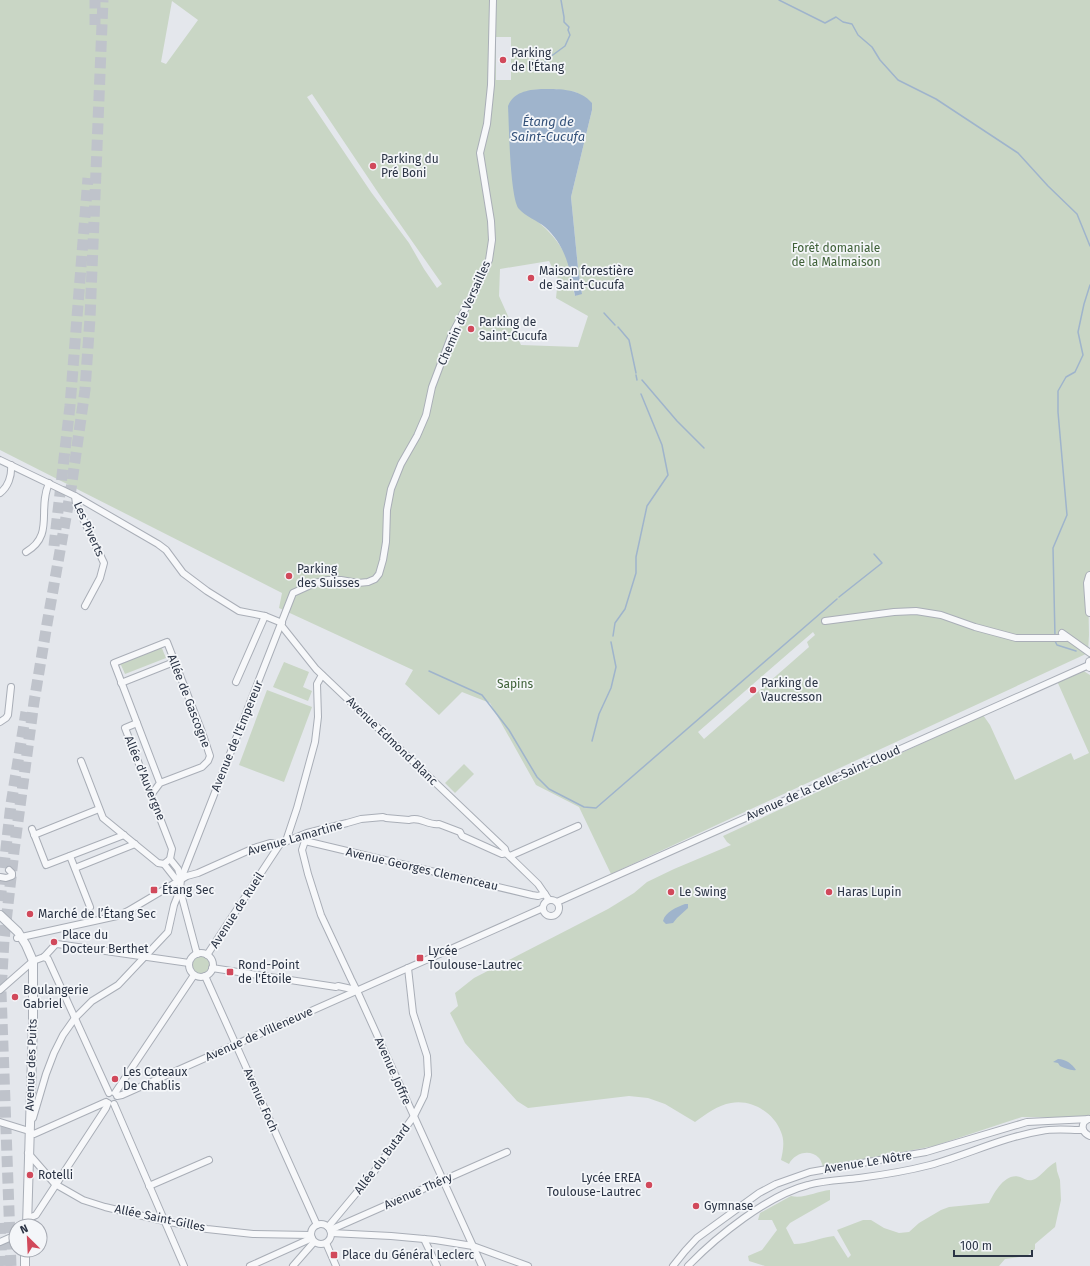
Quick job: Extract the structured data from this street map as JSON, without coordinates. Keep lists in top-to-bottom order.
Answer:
{
  "streets": {
    "street": [
      "Chemin de Versailles",
      "Les Piverts",
      "Allée de Gascogne",
      "Avenue de l'Empereur",
      "Avenue Edmond Blanc",
      "Allée d'Auvergne",
      "Avenue de la Celle-Saint-Cloud",
      "Avenue Lamartine",
      "Avenue Georges Clemenceau",
      "Avenue de Rueil",
      "Avenue de Villeneuve",
      "Avenue des Puits",
      "Avenue Joffre",
      "Avenue Foch",
      "Allée du Butard",
      "Avenue Le Nôtre",
      "Avenue Théry",
      "Allée Saint-Gilles"
    ]
  },
  "crossings": [
    ["Chemin de Versailles", "Avenue de l'Empereur"],
    ["Avenue de l'Empereur", "Avenue Edmond Blanc"],
    ["Avenue de l'Empereur", "Avenue Lamartine"],
    ["Avenue Edmond Blanc", "Avenue de la Celle-Saint-Cloud"],
    ["Avenue Edmond Blanc", "Avenue Lamartine"],
    ["Avenue Edmond Blanc", "Avenue Georges Clemenceau"],
    ["Avenue Lamartine", "Avenue Georges Clemenceau"],
    ["Avenue Lamartine", "Avenue de Rueil"],
    ["Avenue Lamartine", "Avenue des Puits"],
    ["Avenue Lamartine", "Avenue Joffre"],
    ["Avenue Georges Clemenceau", "Avenue Joffre"],
    ["Avenue de Rueil", "Avenue Foch"],
    ["Avenue de Villeneuve", "Avenue Joffre"],
    ["Avenue de Villeneuve", "Avenue Foch"],
    ["Avenue des Puits", "Allée Saint-Gilles"],
    ["Avenue Joffre", "Allée du Butard"],
    ["Avenue Joffre", "Avenue Théry"],
    ["Avenue Foch", "Allée du Butard"],
    ["Avenue Foch", "Avenue Théry"],
    ["Avenue Foch", "Allée Saint-Gilles"],
    ["Allée du Butard", "Avenue Théry"],
    ["Allée du Butard", "Allée Saint-Gilles"],
    ["Avenue Théry", "Allée Saint-Gilles"]
  ],
  "water": ["Étang de Saint-Cucufa"],
  "parks": ["Forêt domaniale de la Malmaison", "Sapins"],
  "places": {
    "other": [
      "Parking de l'Étang",
      "Parking du Pré Boni",
      "Maison forestière de Saint-Cucufa",
      "Parking de Saint-Cucufa",
      "Parking des Suisses",
      "Parking de Vaucresson",
      "Le Swing",
      "Haras Lupin",
      "Marché de l’Étang Sec",
      "Place du Docteur Berthet",
      "Boulangerie Gabriel",
      "Les Coteaux De Chablis",
      "Rotelli",
      "Lycée EREA Toulouse-Lautrec",
      "Gymnase"
    ],
    "transit": [
      "Étang Sec",
      "Lycée Toulouse-Lautrec",
      "Rond-Point de l'Étoile",
      "Place du Général Leclerc"
    ]
  },
  "scale_bar": "100 m",
  "north": "top left"
}
